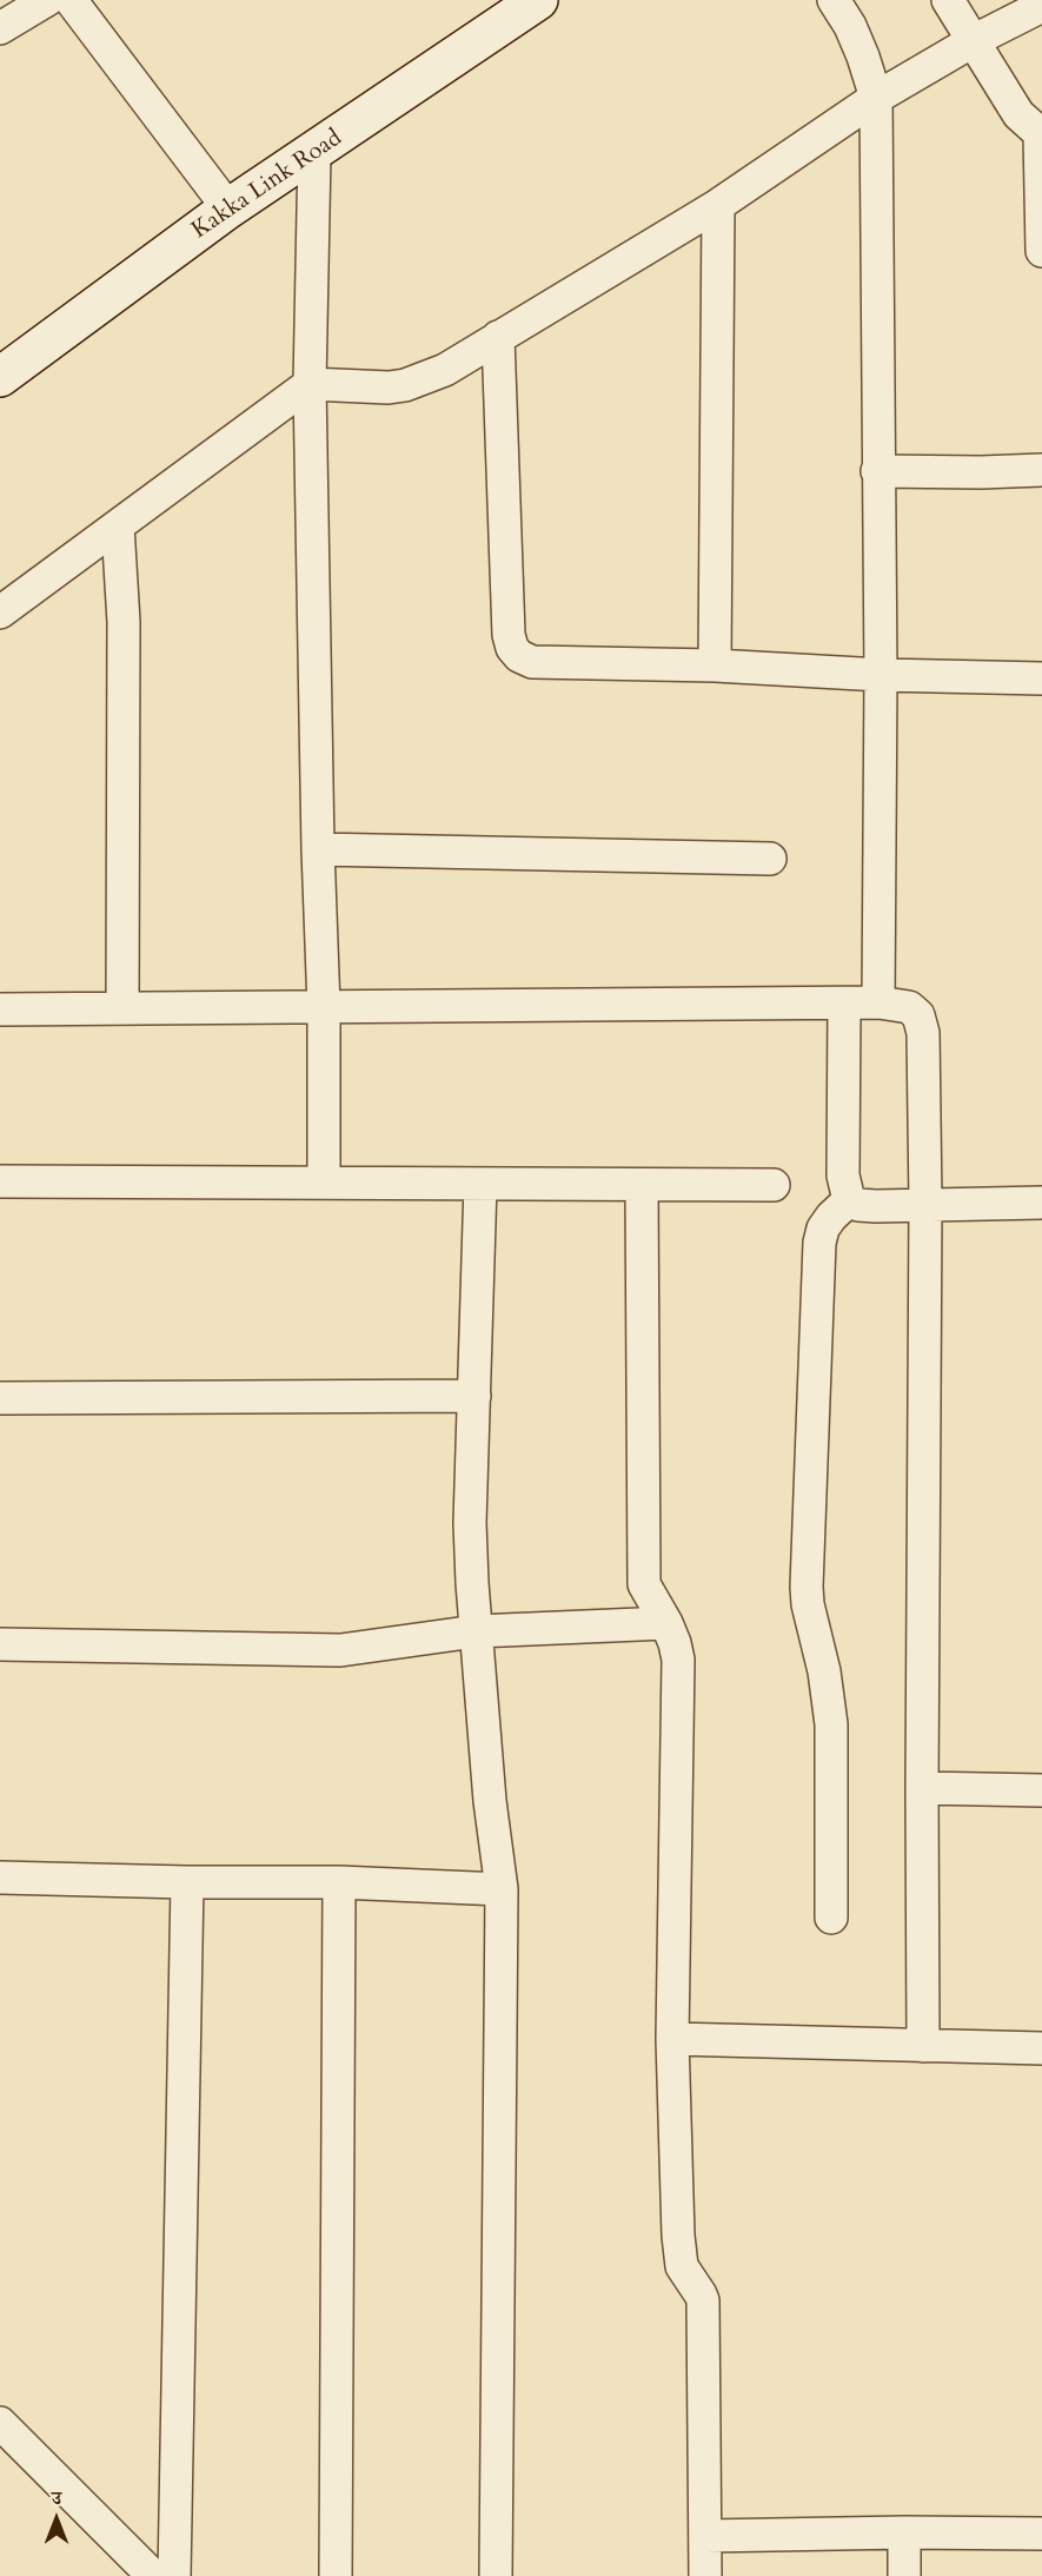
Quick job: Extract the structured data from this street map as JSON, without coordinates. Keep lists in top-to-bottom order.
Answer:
{
  "streets": {
    "street": ["Kakka Link Road"]
  },
  "north": "top"
}
